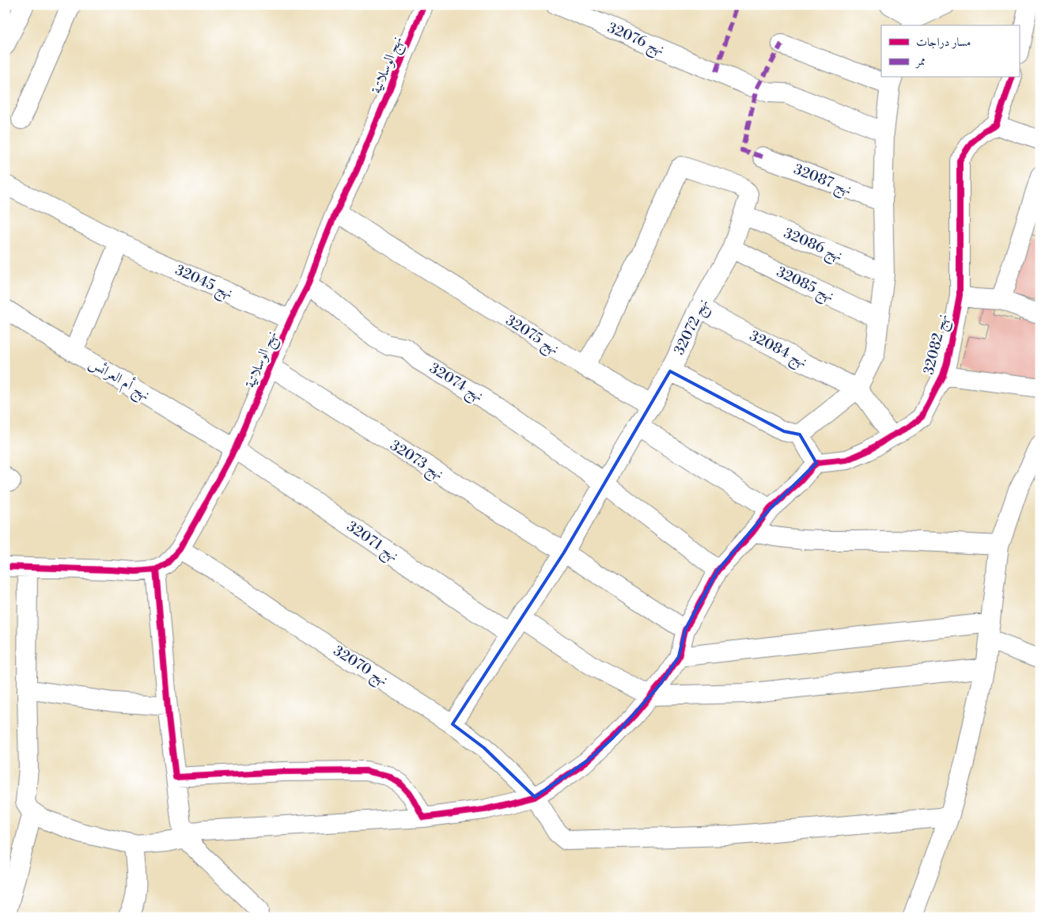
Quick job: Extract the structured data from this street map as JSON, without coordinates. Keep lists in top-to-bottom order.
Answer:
{
  "streets": {
    "street": [
      "نهج 32076",
      "نهج الوسلاتية",
      "نهج 32087",
      "نهج 32086",
      "نهج 32045",
      "نهج 32085",
      "نهج 32072",
      "نهج 32075",
      "نهج 32082",
      "نهج 32084",
      "نهج أم العرائس",
      "نهج 32074",
      "نهج 32073",
      "نهج 32071",
      "نهج 32070"
    ]
  },
  "crossings": [
    ["نهج الوسلاتية", "نهج 32045"],
    ["نهج الوسلاتية", "نهج 32075"],
    ["نهج الوسلاتية", "نهج أم العرائس"],
    ["نهج الوسلاتية", "نهج 32074"],
    ["نهج الوسلاتية", "نهج 32073"],
    ["نهج الوسلاتية", "نهج 32071"],
    ["نهج الوسلاتية", "نهج 32070"],
    ["نهج 32086", "نهج 32072"],
    ["نهج 32085", "نهج 32072"],
    ["نهج 32072", "نهج 32075"],
    ["نهج 32072", "نهج 32084"],
    ["نهج أم العرائس", "نهج 32071"]
  ],
  "legend": ["مسار دراجات", "ممر"]
}
